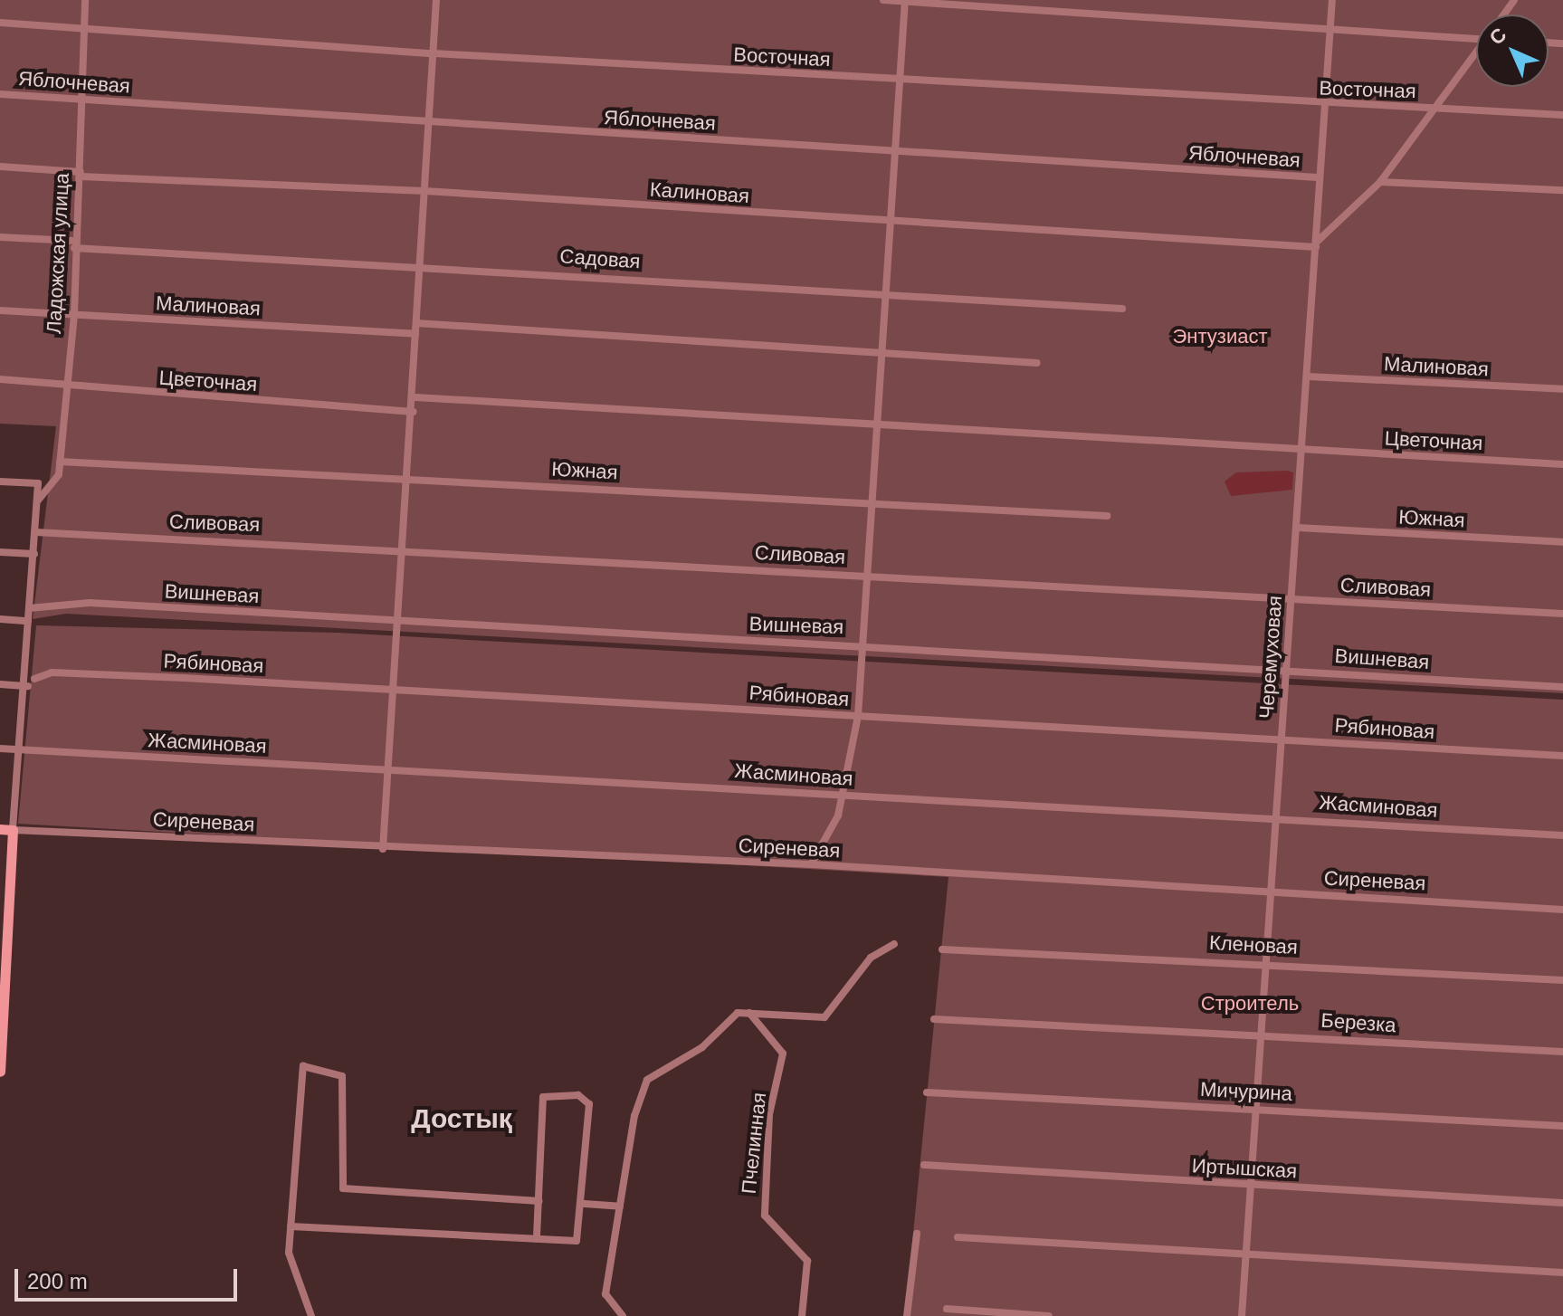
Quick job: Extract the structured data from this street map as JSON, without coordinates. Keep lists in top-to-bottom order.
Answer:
{
  "streets": {
    "street": [
      "Восточная",
      "Яблочневая",
      "Калиновая",
      "Ладожская улица",
      "Садовая",
      "Малиновая",
      "Цветочная",
      "Южная",
      "Сливовая",
      "Вишневая",
      "Черемуховая",
      "Рябиновая",
      "Жасминовая",
      "Сиреневая",
      "Кленовая",
      "Березка",
      "Мичурина",
      "Пчелинная",
      "Иртышская"
    ]
  },
  "crossings": [
    ["Восточная", "Ладожская улица"],
    ["Восточная", "Черемуховая"],
    ["Яблочневая", "Ладожская улица"],
    ["Яблочневая", "Черемуховая"],
    ["Калиновая", "Ладожская улица"],
    ["Калиновая", "Черемуховая"],
    ["Ладожская улица", "Садовая"],
    ["Ладожская улица", "Малиновая"],
    ["Ладожская улица", "Цветочная"],
    ["Ладожская улица", "Южная"],
    ["Малиновая", "Черемуховая"],
    ["Цветочная", "Черемуховая"],
    ["Южная", "Черемуховая"],
    ["Сливовая", "Черемуховая"],
    ["Вишневая", "Черемуховая"],
    ["Черемуховая", "Рябиновая"],
    ["Черемуховая", "Жасминовая"],
    ["Черемуховая", "Сиреневая"],
    ["Черемуховая", "Кленовая"],
    ["Черемуховая", "Березка"],
    ["Черемуховая", "Мичурина"],
    ["Черемуховая", "Иртышская"]
  ],
  "districts": ["Достық"],
  "parks": ["Энтузиаст", "Строитель"],
  "scale_bar": "200 m",
  "north": "top left"
}
